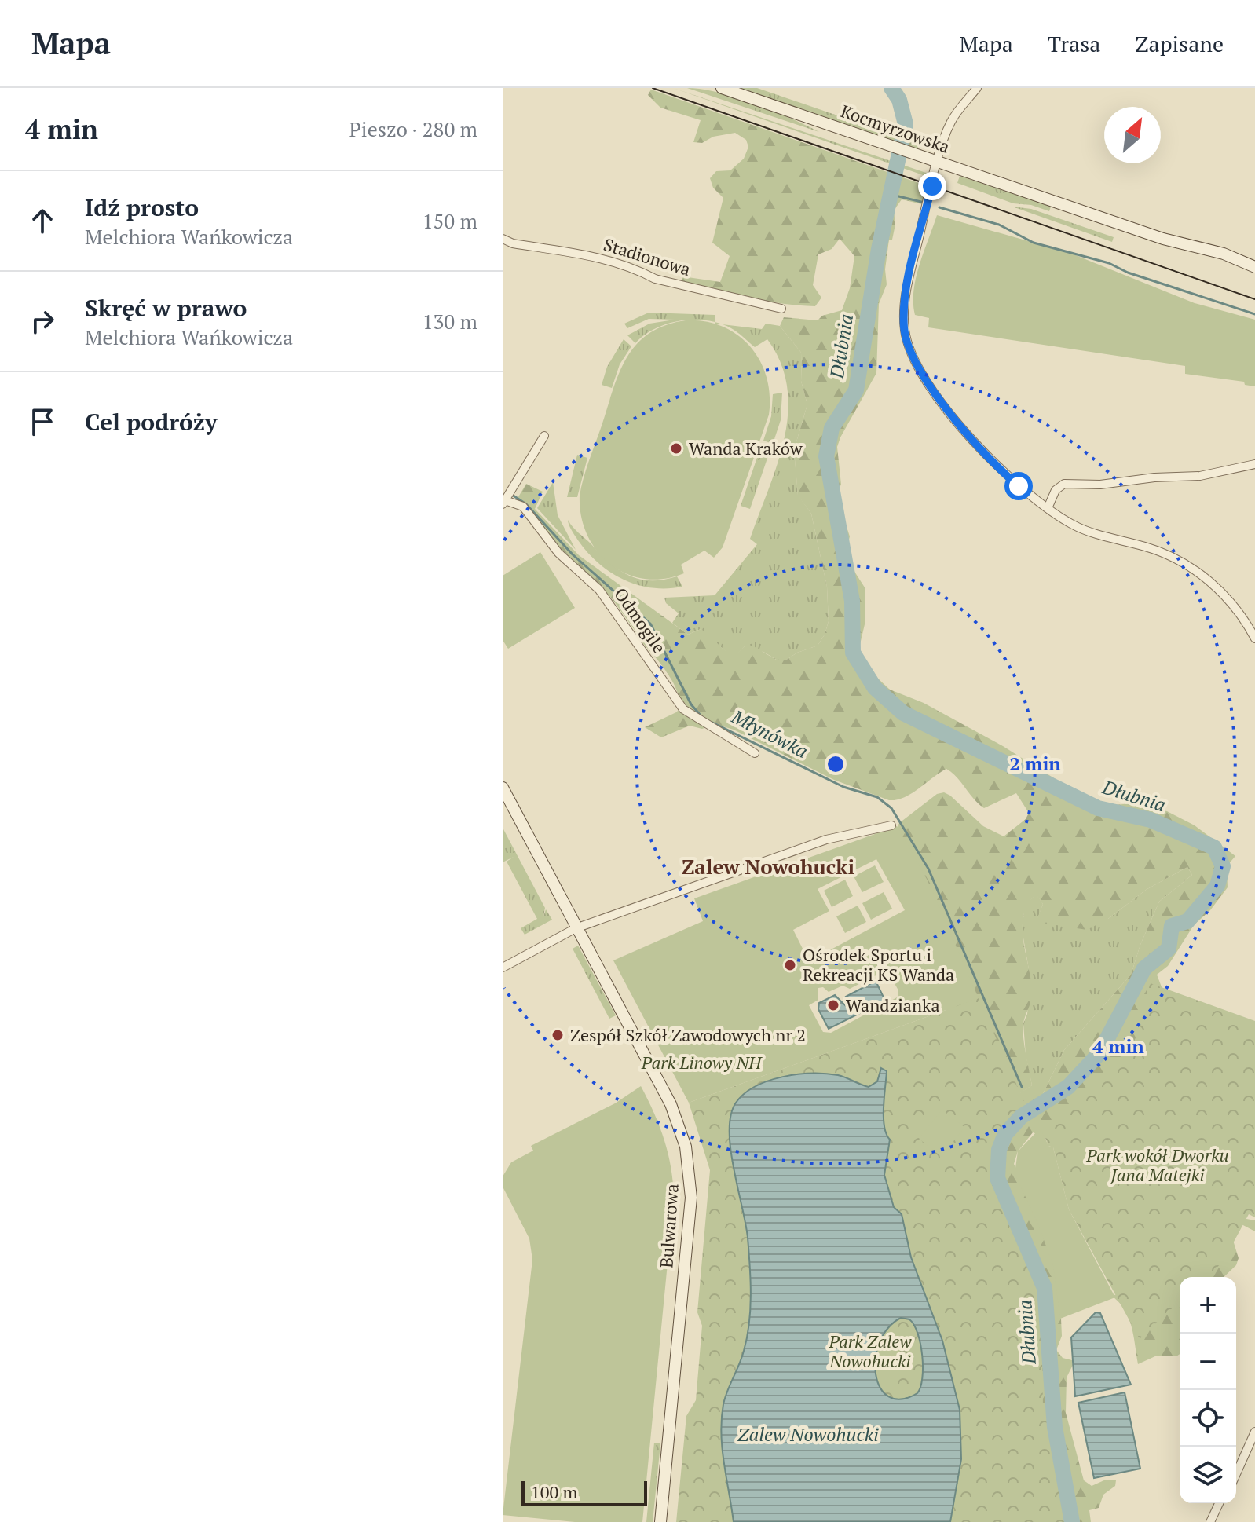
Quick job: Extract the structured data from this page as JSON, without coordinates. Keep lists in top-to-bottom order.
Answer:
{
  "streets": {
    "street": [
      "Kocmyrzowska",
      "Stadionowa",
      "Odmogile",
      "Bulwarowa"
    ]
  },
  "districts": ["Zalew Nowohucki"],
  "water": ["Dłubnia", "Młynówka", "Zalew Nowohucki"],
  "parks": ["Park Linowy NH", "Park wokół Dworku Jana Matejki", "Park Zalew Nowohucki"],
  "places": [
    "Wanda Kraków",
    "Ośrodek Sportu i Rekreacji KS Wanda",
    "Wandzianka",
    "Zespół Szkół Zawodowych nr 2"
  ],
  "scale_bar": "100 m",
  "north": "top right",
  "page": {
    "header": "Mapa",
    "nav": ["Mapa", "Trasa", "Zapisane"],
    "heading": ["4 min", "Pieszo · 280 m"],
    "list": [
      ["Idź prosto", "Melchiora Wańkowicza", "150 m"],
      ["Skręć w prawo", "Melchiora Wańkowicza", "130 m"],
      "Cel podróży"
    ],
    "map_buttons": ["+", "−"],
    "scale": "100 m"
  },
  "rings": ["2 min", "4 min"]
}
